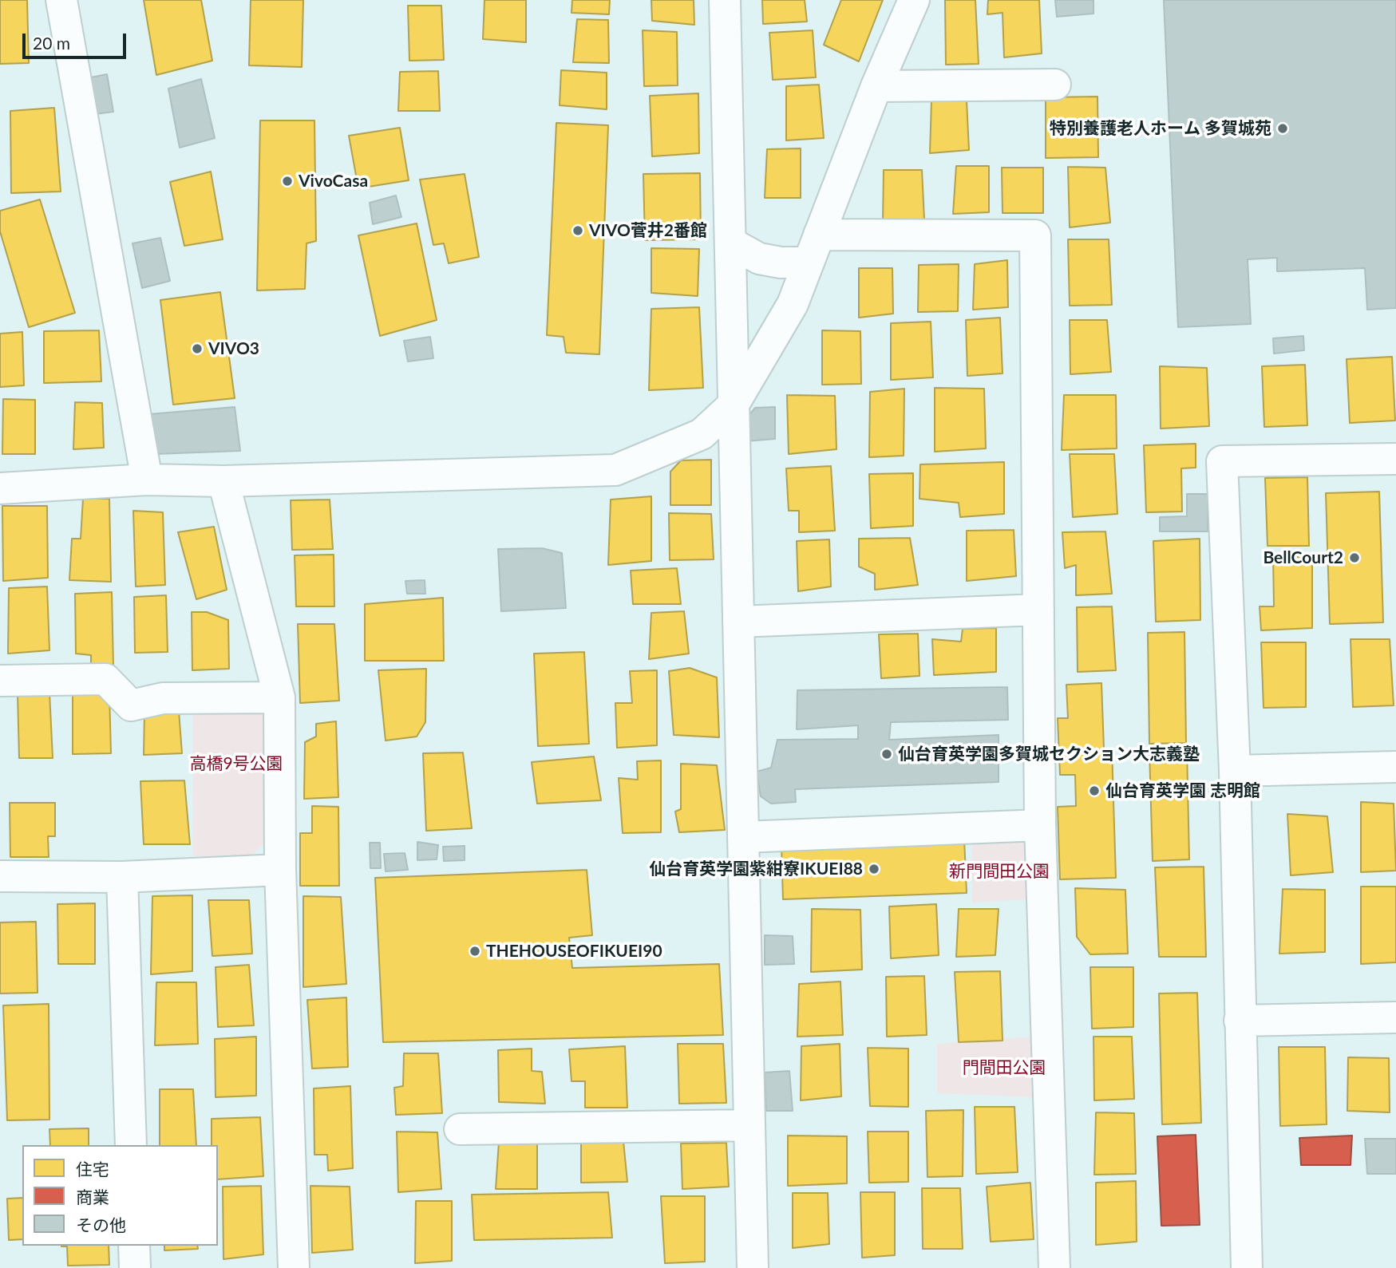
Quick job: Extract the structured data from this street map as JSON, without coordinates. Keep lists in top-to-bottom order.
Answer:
{
  "parks": ["高橋9号公園", "新門間田公園", "門間田公園"],
  "places": [
    "特別養護老人ホーム 多賀城苑",
    "VivoCasa",
    "VIVO菅井2番館",
    "VIVO3",
    "BellCourt2",
    "仙台育英学園多賀城セクション大志義塾",
    "仙台育英学園 志明館",
    "仙台育英学園紫紺寮IKUEI88",
    "THEHOUSEOFIKUEI90"
  ],
  "legend": ["住宅", "商業", "その他"],
  "scale_bar": "20 m"
}
